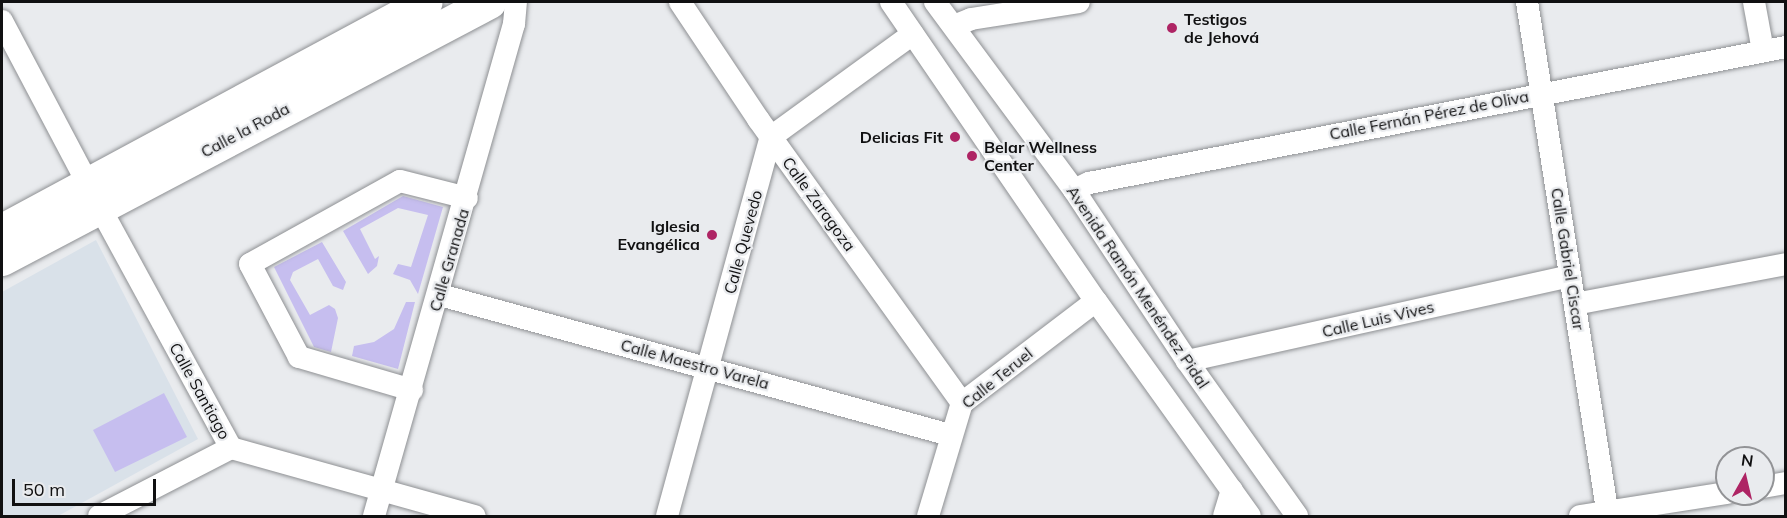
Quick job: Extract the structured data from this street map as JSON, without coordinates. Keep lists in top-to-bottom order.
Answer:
{
  "streets": {
    "main road": ["Calle la Roda"],
    "street": [
      "Calle Fernán Pérez de Oliva",
      "Calle Zaragoza",
      "Calle Quevedo",
      "Calle Gabriel Ciscar",
      "Calle Granada",
      "Avenida Ramón Menéndez Pidal",
      "Calle Luis Vives",
      "Calle Maestro Varela",
      "Calle Teruel",
      "Calle Santiago"
    ]
  },
  "crossings": [
    ["Calle Fernán Pérez de Oliva", "Calle Gabriel Ciscar"],
    ["Calle Fernán Pérez de Oliva", "Avenida Ramón Menéndez Pidal"],
    ["Calle la Roda", "Calle Santiago"],
    ["Calle Zaragoza", "Calle Quevedo"],
    ["Calle Zaragoza", "Calle Teruel"],
    ["Calle Quevedo", "Calle Maestro Varela"],
    ["Calle Gabriel Ciscar", "Calle Luis Vives"],
    ["Calle Granada", "Calle Maestro Varela"],
    ["Calle Granada", "Calle Santiago"],
    ["Avenida Ramón Menéndez Pidal", "Calle Luis Vives"],
    ["Calle Maestro Varela", "Calle Teruel"]
  ],
  "places": [
    "Testigos de Jehová",
    "Delicias Fit",
    "Belar Wellness Center",
    "Iglesia Evangélica"
  ],
  "scale_bar": "50 m",
  "north": "top"
}
